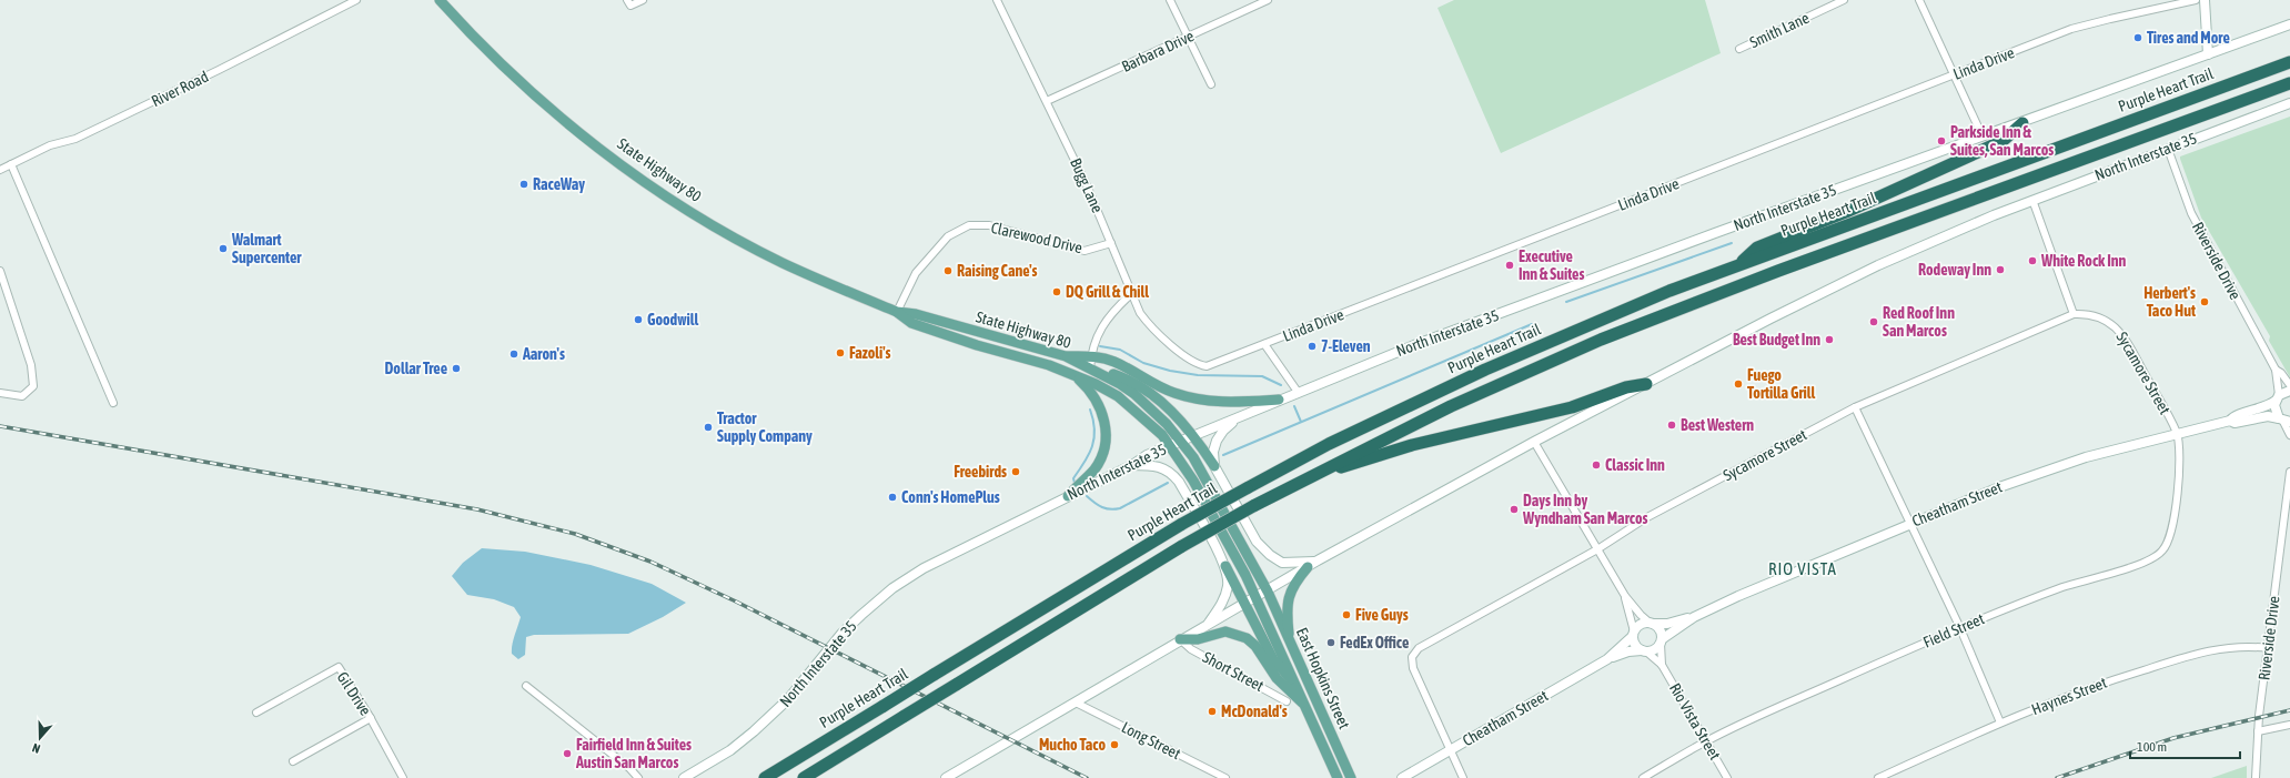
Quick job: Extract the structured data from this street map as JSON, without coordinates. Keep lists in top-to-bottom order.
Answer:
{
  "streets": {
    "highway": ["Purple Heart Trail"],
    "main road": [
      "North Interstate 35",
      "State Highway 80",
      "Cheatham Street",
      "East Hopkins Street"
    ],
    "street": [
      "Smith Lane",
      "Barbara Drive",
      "Linda Drive",
      "River Road",
      "Bugg Lane",
      "Clarewood Drive",
      "Riverside Drive",
      "Sycamore Street",
      "Field Street",
      "Short Street",
      "Gil Drive",
      "Haynes Street",
      "Rio Vista Street",
      "Long Street"
    ]
  },
  "crossings": [
    ["Barbara Drive", "Bugg Lane"],
    ["Linda Drive", "Bugg Lane"],
    ["North Interstate 35", "State Highway 80"],
    ["North Interstate 35", "Riverside Drive"],
    ["North Interstate 35", "Short Street"],
    ["North Interstate 35", "East Hopkins Street"],
    ["North Interstate 35", "Long Street"],
    ["State Highway 80", "Clarewood Drive"],
    ["State Highway 80", "East Hopkins Street"],
    ["Bugg Lane", "Clarewood Drive"],
    ["Riverside Drive", "Cheatham Street"],
    ["Riverside Drive", "Haynes Street"],
    ["Sycamore Street", "Cheatham Street"],
    ["Sycamore Street", "Field Street"],
    ["Cheatham Street", "Field Street"],
    ["Cheatham Street", "Rio Vista Street"],
    ["Field Street", "Rio Vista Street"]
  ],
  "districts": ["RIO VISTA"],
  "places": [
    "Tires and More",
    "Parkside Inn & Suites, San Marcos",
    "RaceWay",
    "Walmart Supercenter",
    "White Rock Inn",
    "Executive Inn & Suites",
    "Rodeway Inn",
    "Raising Cane's",
    "DQ Grill & Chill",
    "Herbert's Taco Hut",
    "Goodwill",
    "Red Roof Inn San Marcos",
    "Best Budget Inn",
    "7-Eleven",
    "Fazoli's",
    "Aaron's",
    "Dollar Tree",
    "Fuego Tortilla Grill",
    "Best Western",
    "Tractor Supply Company",
    "Classic Inn",
    "Freebirds",
    "Conn's HomePlus",
    "Days Inn by Wyndham San Marcos",
    "Five Guys",
    "FedEx Office",
    "McDonald's",
    "Mucho Taco",
    "Fairfield Inn & Suites Austin San Marcos"
  ],
  "scale_bar": "100 m",
  "north": "bottom"
}
